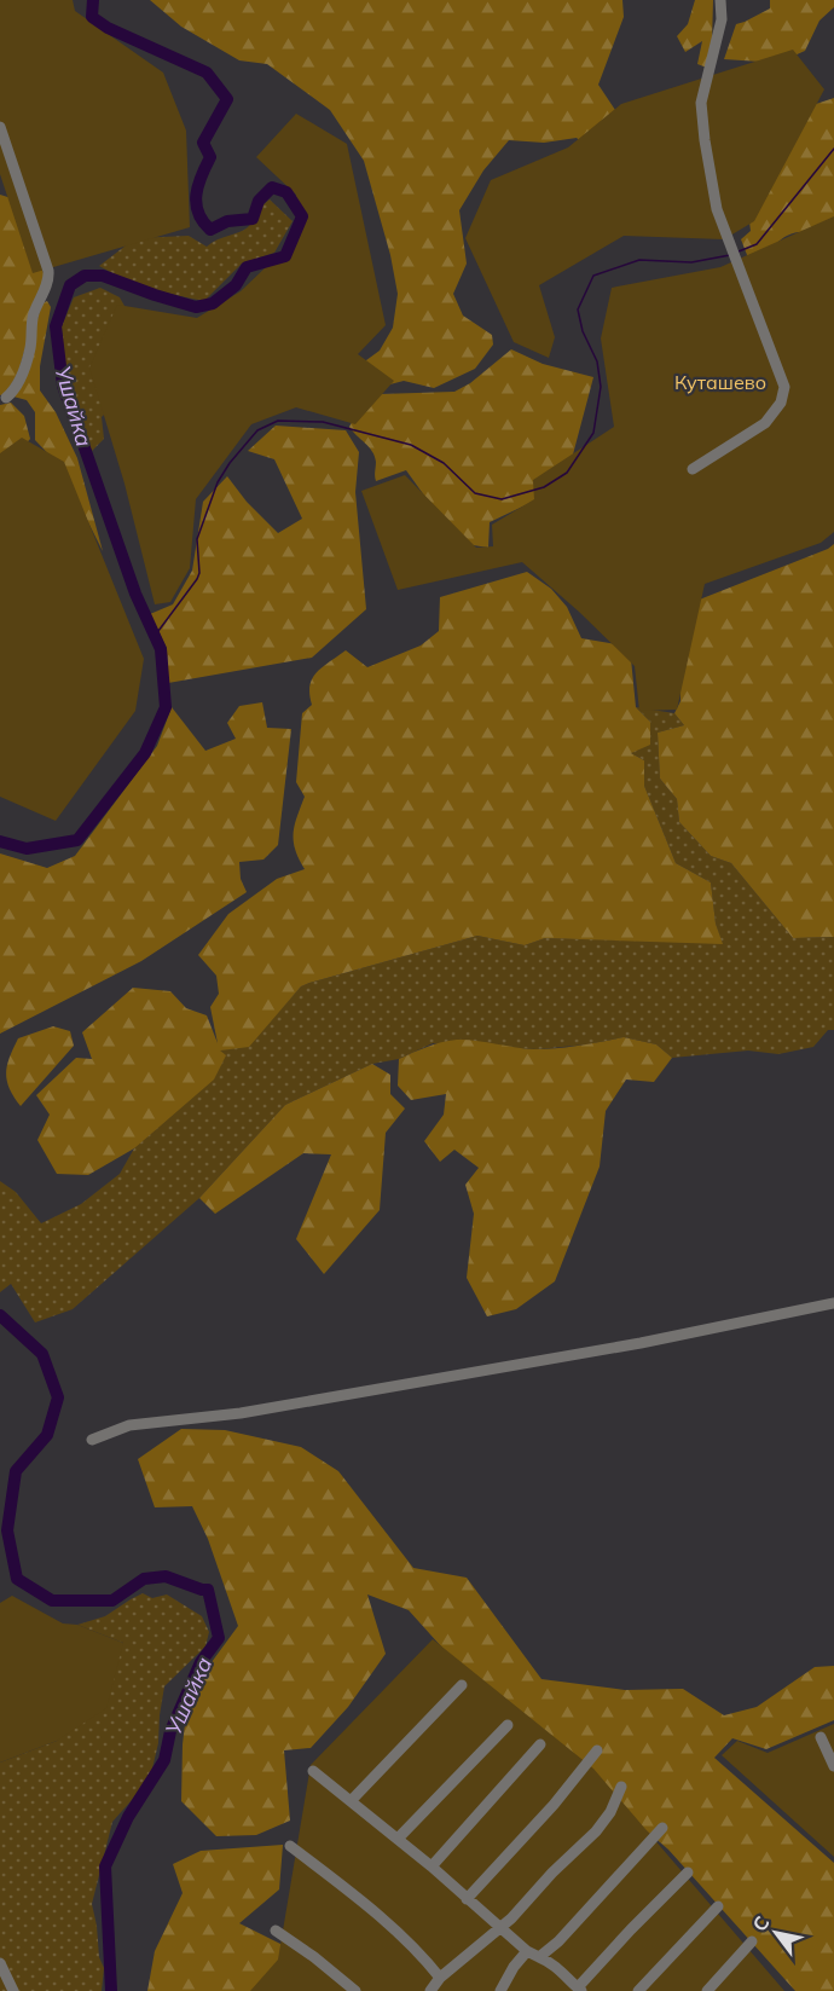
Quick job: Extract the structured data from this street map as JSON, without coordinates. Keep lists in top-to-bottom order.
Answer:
{
  "water": ["Ушайка"],
  "parks": ["Куташево"],
  "north": "top left"
}
